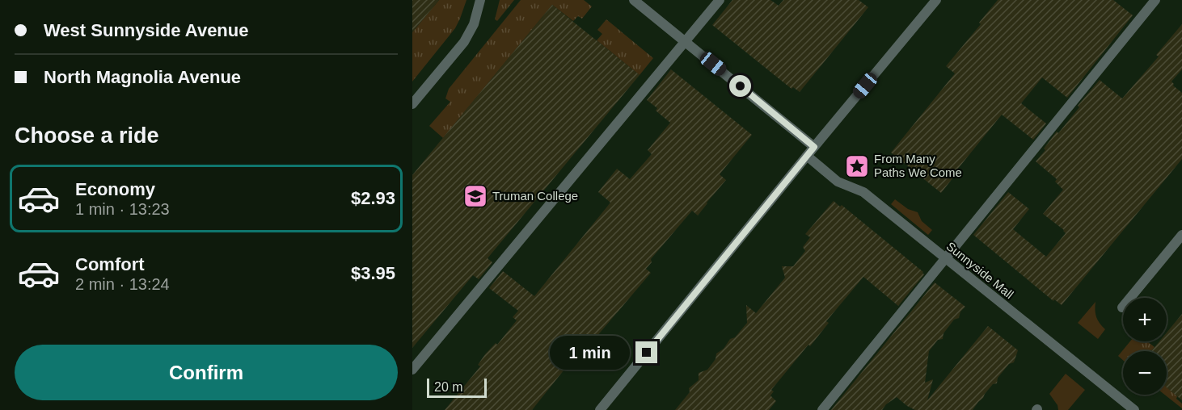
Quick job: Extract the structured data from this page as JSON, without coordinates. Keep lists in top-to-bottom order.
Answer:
{
  "streets": {
    "street": ["Sunnyside Mall"]
  },
  "places": {
    "place": ["From Many Paths We Come"],
    "school or university": ["Truman College"]
  },
  "scale_bar": "20 m",
  "page": {
    "banner": ["West Sunnyside Avenue", "North Magnolia Avenue"],
    "heading": "Choose a ride",
    "list": [
      {
        "name": "Economy",
        "note": "1 min · 13:23",
        "value": "$2.93"
      },
      {
        "name": "Comfort",
        "note": "2 min · 13:24",
        "value": "$3.95"
      }
    ],
    "map_buttons": ["+", "−"],
    "buttons": "Confirm",
    "bubble": "1 min",
    "scale": "20 m"
  }
}
